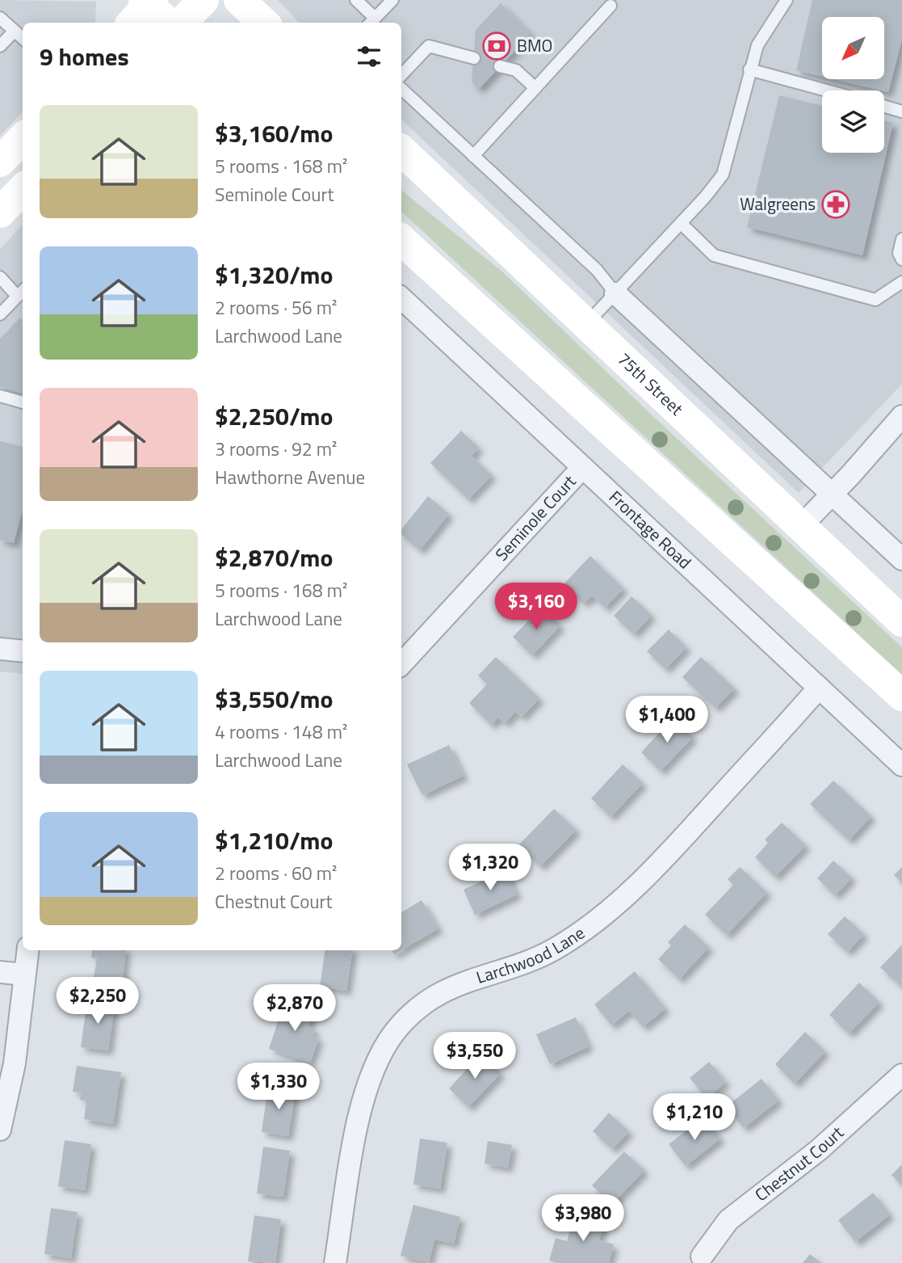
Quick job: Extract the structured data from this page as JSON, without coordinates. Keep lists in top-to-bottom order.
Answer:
{
  "streets": {
    "main road": ["75th Street"],
    "street": [
      "Seminole Court",
      "Frontage Road",
      "Larchwood Lane",
      "Chestnut Court"
    ]
  },
  "crossings": [
    ["Seminole Court", "Frontage Road"],
    ["Frontage Road", "Larchwood Lane"]
  ],
  "places": {
    "bank": ["BMO"],
    "pharmacy": ["Walgreens"]
  },
  "north": "bottom left",
  "page": {
    "heading": "9 homes",
    "list": [
      {
        "name": "$3,160/mo",
        "note": "5 rooms · 168 m² · Seminole Court"
      },
      {
        "name": "$1,320/mo",
        "note": "2 rooms · 56 m² · Larchwood Lane"
      },
      {
        "name": "$2,250/mo",
        "note": "3 rooms · 92 m² · Hawthorne Avenue"
      },
      {
        "name": "$2,870/mo",
        "note": "5 rooms · 168 m² · Larchwood Lane"
      },
      {
        "name": "$3,550/mo",
        "note": "4 rooms · 148 m² · Larchwood Lane"
      },
      {
        "name": "$1,210/mo",
        "note": "2 rooms · 60 m² · Chestnut Court"
      }
    ],
    "price": [
      "$3,160",
      "$1,400",
      "$1,320",
      "$2,250",
      "$2,870",
      "$3,550",
      "$1,330",
      "$1,210",
      "$3,980"
    ]
  }
}
